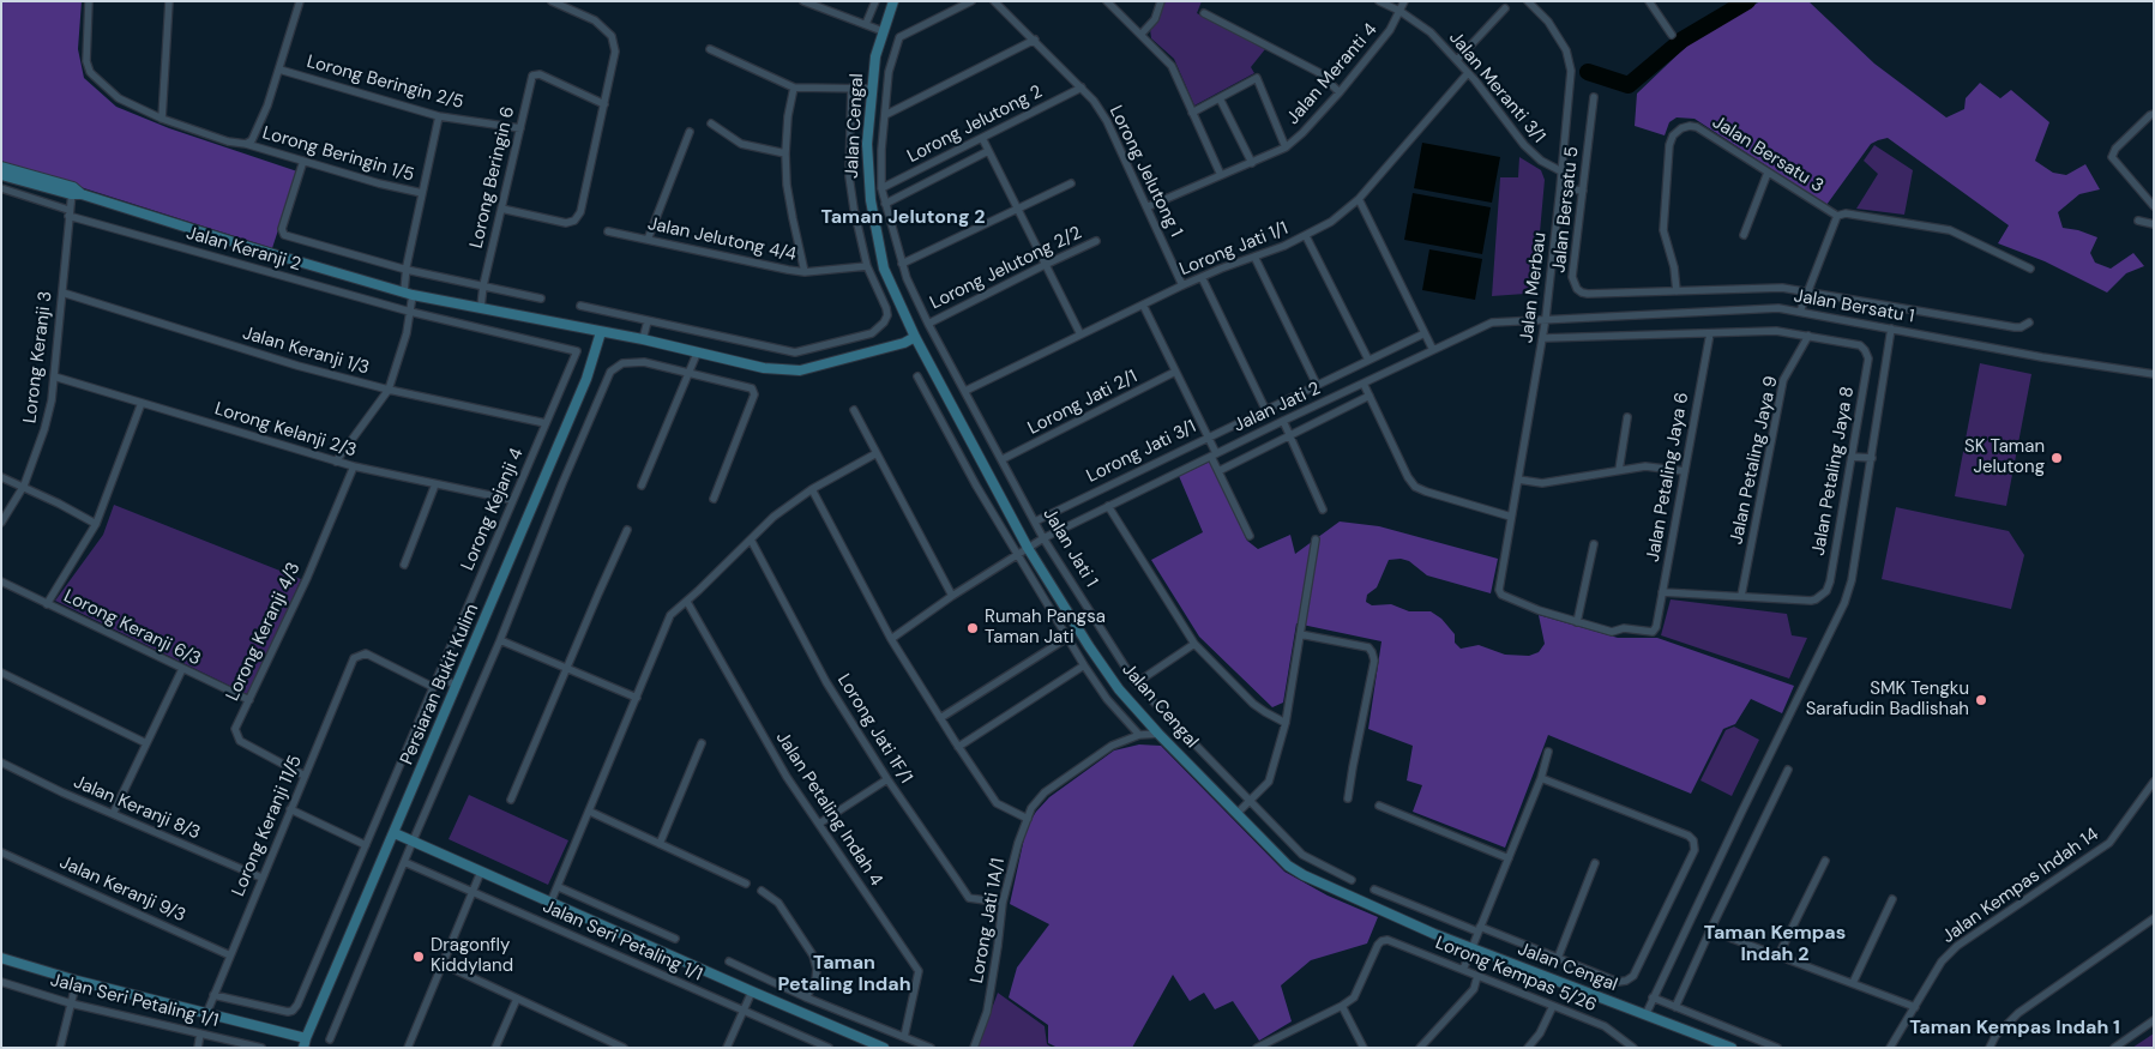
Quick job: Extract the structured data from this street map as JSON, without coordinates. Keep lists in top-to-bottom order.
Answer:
{
  "streets": {
    "street": [
      "Jalan Meranti 4",
      "Lorong Beringin 2/5",
      "Jalan Meranti 3/1",
      "Lorong Jelutong 2",
      "Jalan Cengal",
      "Lorong Beringin 1/5",
      "Jalan Bersatu 3",
      "Lorong Jelutong 1",
      "Lorong Beringin 6",
      "Jalan Bersatu 5",
      "Jalan Jelutong 4/4",
      "Jalan Keranji 2",
      "Lorong Jati 1/1",
      "Lorong Jelutong 2/2",
      "Jalan Merbau",
      "Jalan Bersatu 1",
      "Jalan Keranji 1/3",
      "Lorong Keranji 3",
      "Lorong Jati 2/1",
      "Jalan Jati 2",
      "Lorong Kelanji 2/3",
      "Lorong Jati 3/1",
      "Jalan Petaling Jaya 9",
      "Jalan Petaling Jaya 8",
      "Jalan Petaling Jaya 6",
      "Lorong Kejanji 4",
      "Jalan Jati 1",
      "Lorong Keranji 6/3",
      "Lorong Keranji 4/3",
      "Persiaran Bukit Kulim",
      "Lorong Jati 1F/1",
      "Jalan Keranji 8/3",
      "Jalan Petaling Indah 4",
      "Lorong Keranji 11/5",
      "Jalan Kempas Indah 14",
      "Jalan Keranji 9/3",
      "Lorong Jati 1A/1",
      "Jalan Seri Petaling 1/1",
      "Lorong Kempas 5/26"
    ]
  },
  "crossings": [
    ["Jalan Meranti 4", "Jalan Meranti 3/1"],
    ["Jalan Meranti 4", "Lorong Jelutong 1"],
    ["Lorong Beringin 2/5", "Lorong Beringin 6"],
    ["Jalan Meranti 3/1", "Lorong Jati 1/1"],
    ["Jalan Meranti 3/1", "Jalan Merbau"],
    ["Lorong Jelutong 2", "Jalan Cengal"],
    ["Lorong Jelutong 2", "Lorong Jelutong 1"],
    ["Lorong Jelutong 2", "Jalan Jati 1"],
    ["Jalan Cengal", "Jalan Jati 2"],
    ["Jalan Cengal", "Lorong Jati 1A/1"],
    ["Jalan Bersatu 3", "Jalan Bersatu 5"],
    ["Lorong Jelutong 1", "Lorong Jati 1/1"],
    ["Jalan Keranji 2", "Lorong Keranji 3"],
    ["Jalan Keranji 2", "Lorong Kejanji 4"],
    ["Lorong Jati 1/1", "Jalan Jati 1"],
    ["Lorong Jelutong 2/2", "Jalan Jati 1"],
    ["Jalan Merbau", "Jalan Bersatu 1"],
    ["Jalan Merbau", "Jalan Jati 2"],
    ["Jalan Merbau", "Jalan Petaling Jaya 6"],
    ["Jalan Bersatu 1", "Jalan Jati 2"],
    ["Jalan Keranji 1/3", "Lorong Keranji 3"],
    ["Jalan Keranji 1/3", "Lorong Kejanji 4"],
    ["Lorong Keranji 3", "Lorong Kelanji 2/3"],
    ["Lorong Jati 2/1", "Jalan Jati 1"],
    ["Jalan Jati 2", "Jalan Jati 1"],
    ["Lorong Kelanji 2/3", "Lorong Kejanji 4"],
    ["Lorong Kelanji 2/3", "Lorong Keranji 4/3"],
    ["Lorong Jati 3/1", "Jalan Jati 1"],
    ["Jalan Petaling Jaya 9", "Jalan Petaling Jaya 8"],
    ["Lorong Kejanji 4", "Lorong Keranji 11/5"],
    ["Lorong Keranji 6/3", "Lorong Keranji 4/3"],
    ["Lorong Keranji 4/3", "Lorong Keranji 11/5"],
    ["Lorong Jati 1F/1", "Lorong Jati 1A/1"],
    ["Jalan Keranji 8/3", "Lorong Keranji 11/5"],
    ["Lorong Keranji 11/5", "Jalan Keranji 9/3"]
  ],
  "districts": [
    "Taman Jelutong 2",
    "Taman Kempas Indah 2",
    "Taman Petaling Indah",
    "Taman Kempas Indah 1"
  ],
  "places": [
    "SK Taman Jelutong",
    "Rumah Pangsa Taman Jati",
    "SMK Tengku Sarafudin Badlishah",
    "Dragonfly Kiddyland"
  ]
}
